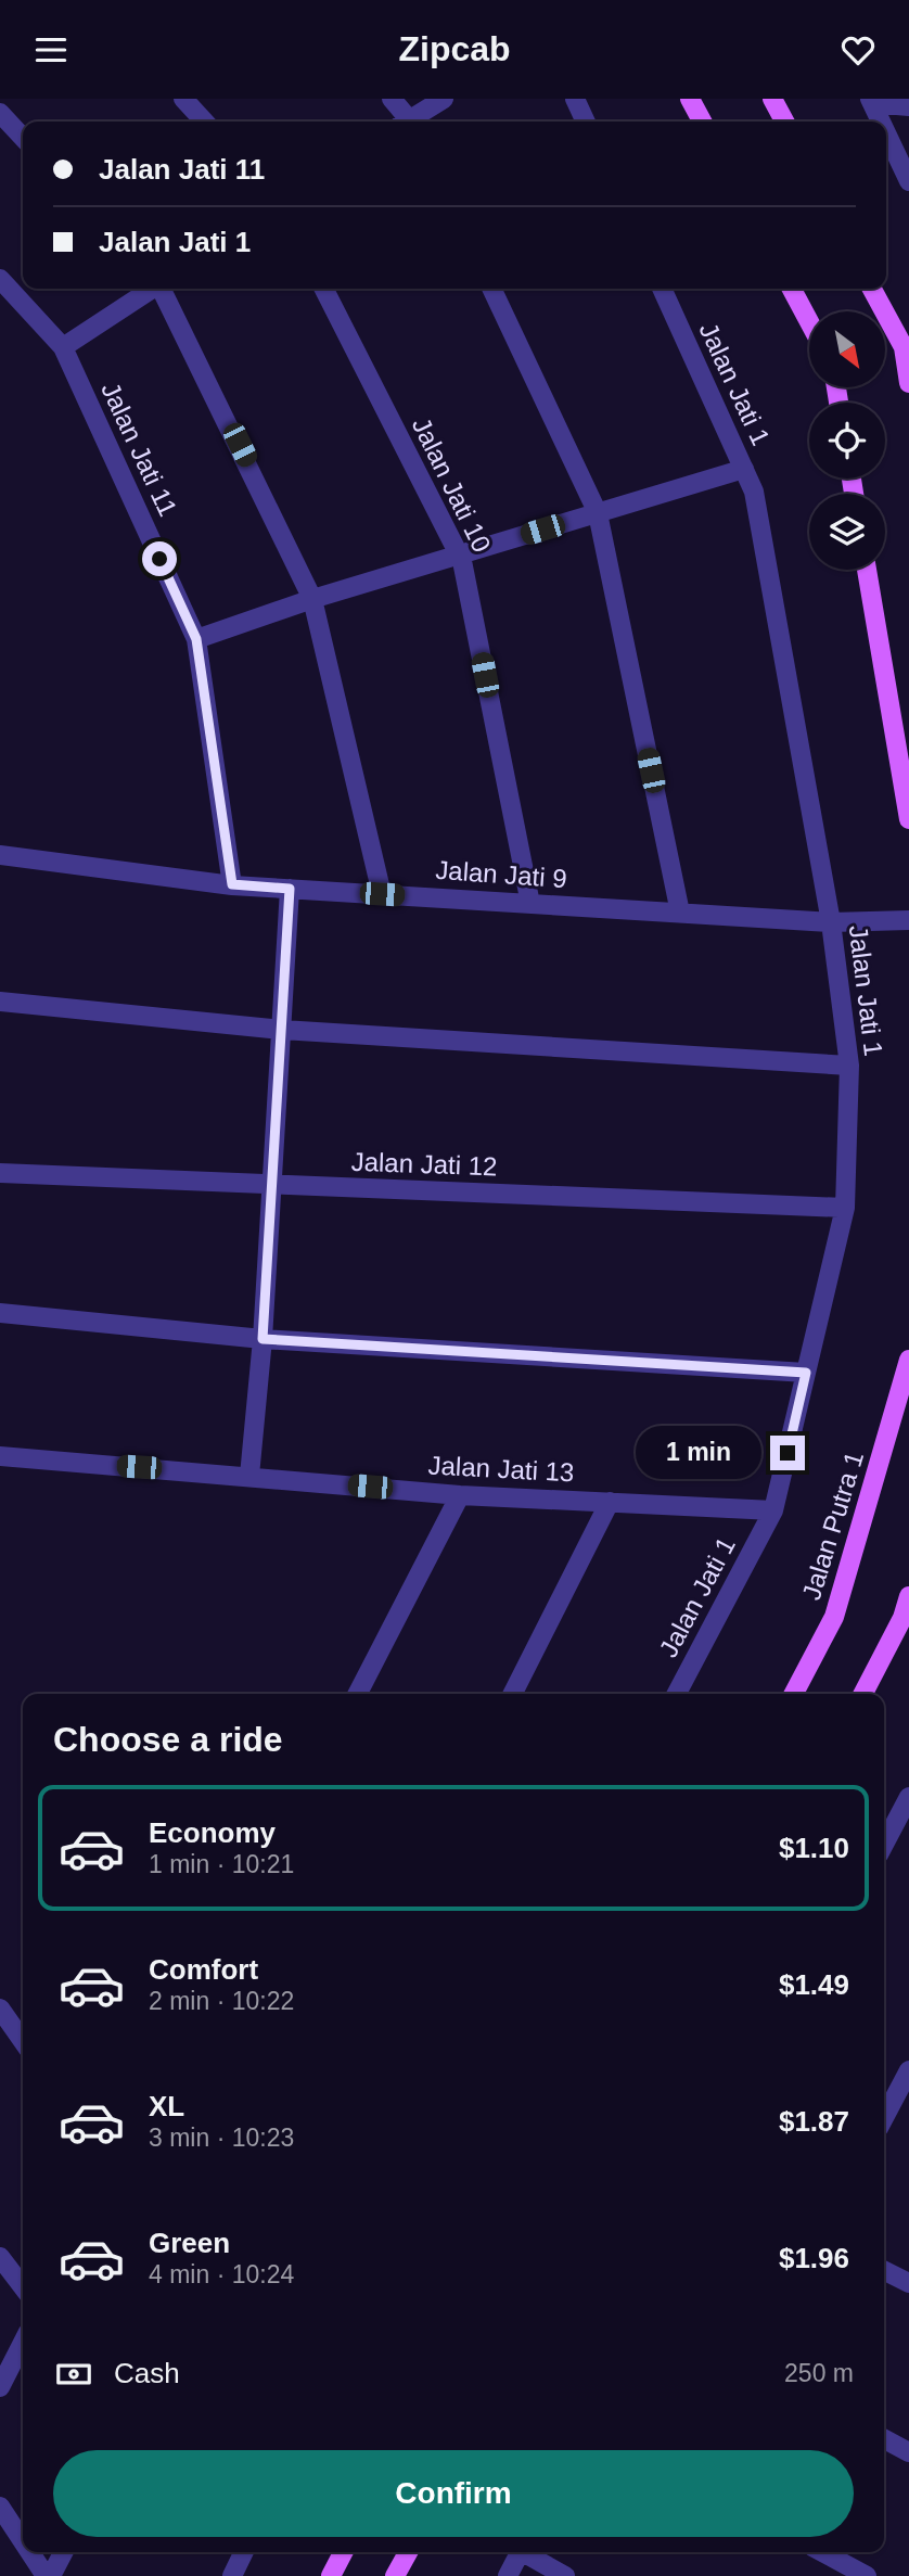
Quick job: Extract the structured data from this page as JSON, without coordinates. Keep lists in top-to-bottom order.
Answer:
{
  "streets": {
    "main road": ["Jalan Putra 1"],
    "street": [
      "Jalan Jati 1",
      "Jalan Jati 11",
      "Jalan Jati 10",
      "Jalan Jati 9",
      "Jalan Jati 12",
      "Jalan Jati 13"
    ]
  },
  "crossings": [
    ["Jalan Jati 1", "Jalan Jati 9"],
    ["Jalan Jati 1", "Jalan Jati 12"],
    ["Jalan Jati 1", "Jalan Jati 13"],
    ["Jalan Jati 11", "Jalan Jati 9"],
    ["Jalan Jati 10", "Jalan Jati 9"]
  ],
  "north": "bottom right",
  "page": {
    "header": "Zipcab",
    "banner": ["Jalan Jati 11", "Jalan Jati 1"],
    "bubble": "1 min",
    "heading": "Choose a ride",
    "list": [
      {
        "name": "Economy",
        "note": "1 min · 10:21",
        "value": "$1.10"
      },
      {
        "name": "Comfort",
        "note": "2 min · 10:22",
        "value": "$1.49"
      },
      {
        "name": "XL",
        "note": "3 min · 10:23",
        "value": "$1.87"
      },
      {
        "name": "Green",
        "note": "4 min · 10:24",
        "value": "$1.96"
      }
    ],
    "pay": ["Cash", "250 m"],
    "buttons": "Confirm"
  }
}
